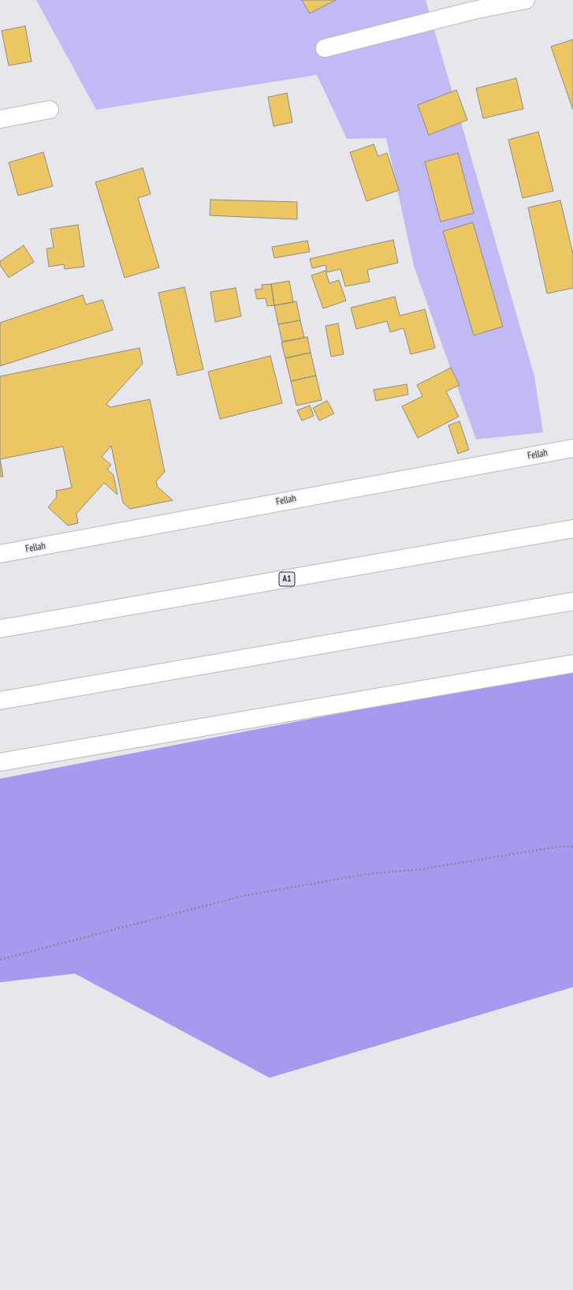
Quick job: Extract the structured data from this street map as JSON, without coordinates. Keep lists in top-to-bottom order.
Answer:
{
  "streets": {
    "main road": ["Fellah", "A1"]
  }
}
